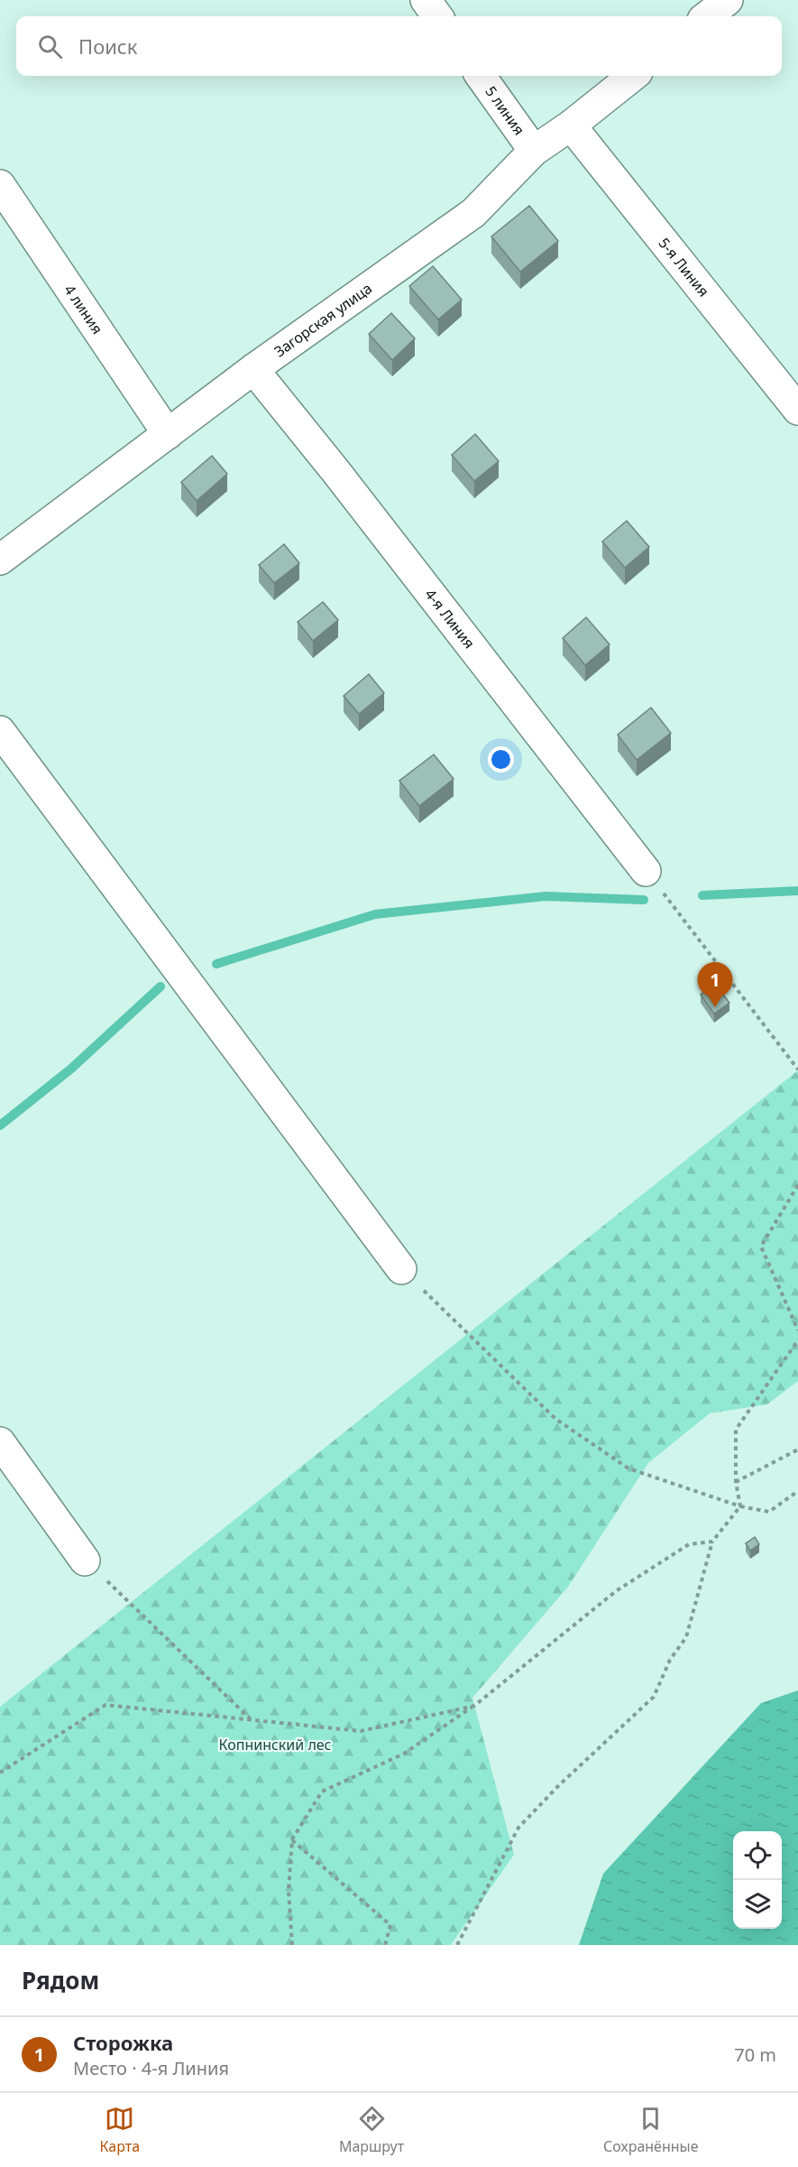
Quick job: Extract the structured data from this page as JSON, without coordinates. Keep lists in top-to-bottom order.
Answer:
{
  "streets": {
    "street": [
      "5 линия",
      "5-я Линия",
      "4 линия",
      "Загорская улица",
      "4-я Линия"
    ]
  },
  "crossings": [
    ["5 линия", "Загорская улица"],
    ["5-я Линия", "Загорская улица"],
    ["4 линия", "Загорская улица"],
    ["Загорская улица", "4-я Линия"]
  ],
  "parks": ["Копнинский лес"],
  "page": {
    "search": "Поиск",
    "pins": "1",
    "heading": "Рядом",
    "list": [
      {
        "mark": "1",
        "name": "Сторожка",
        "note": "Место · 4-я Линия",
        "value": "70 m"
      }
    ],
    "nav": ["Карта", "Маршрут", "Сохранённые"]
  }
}
